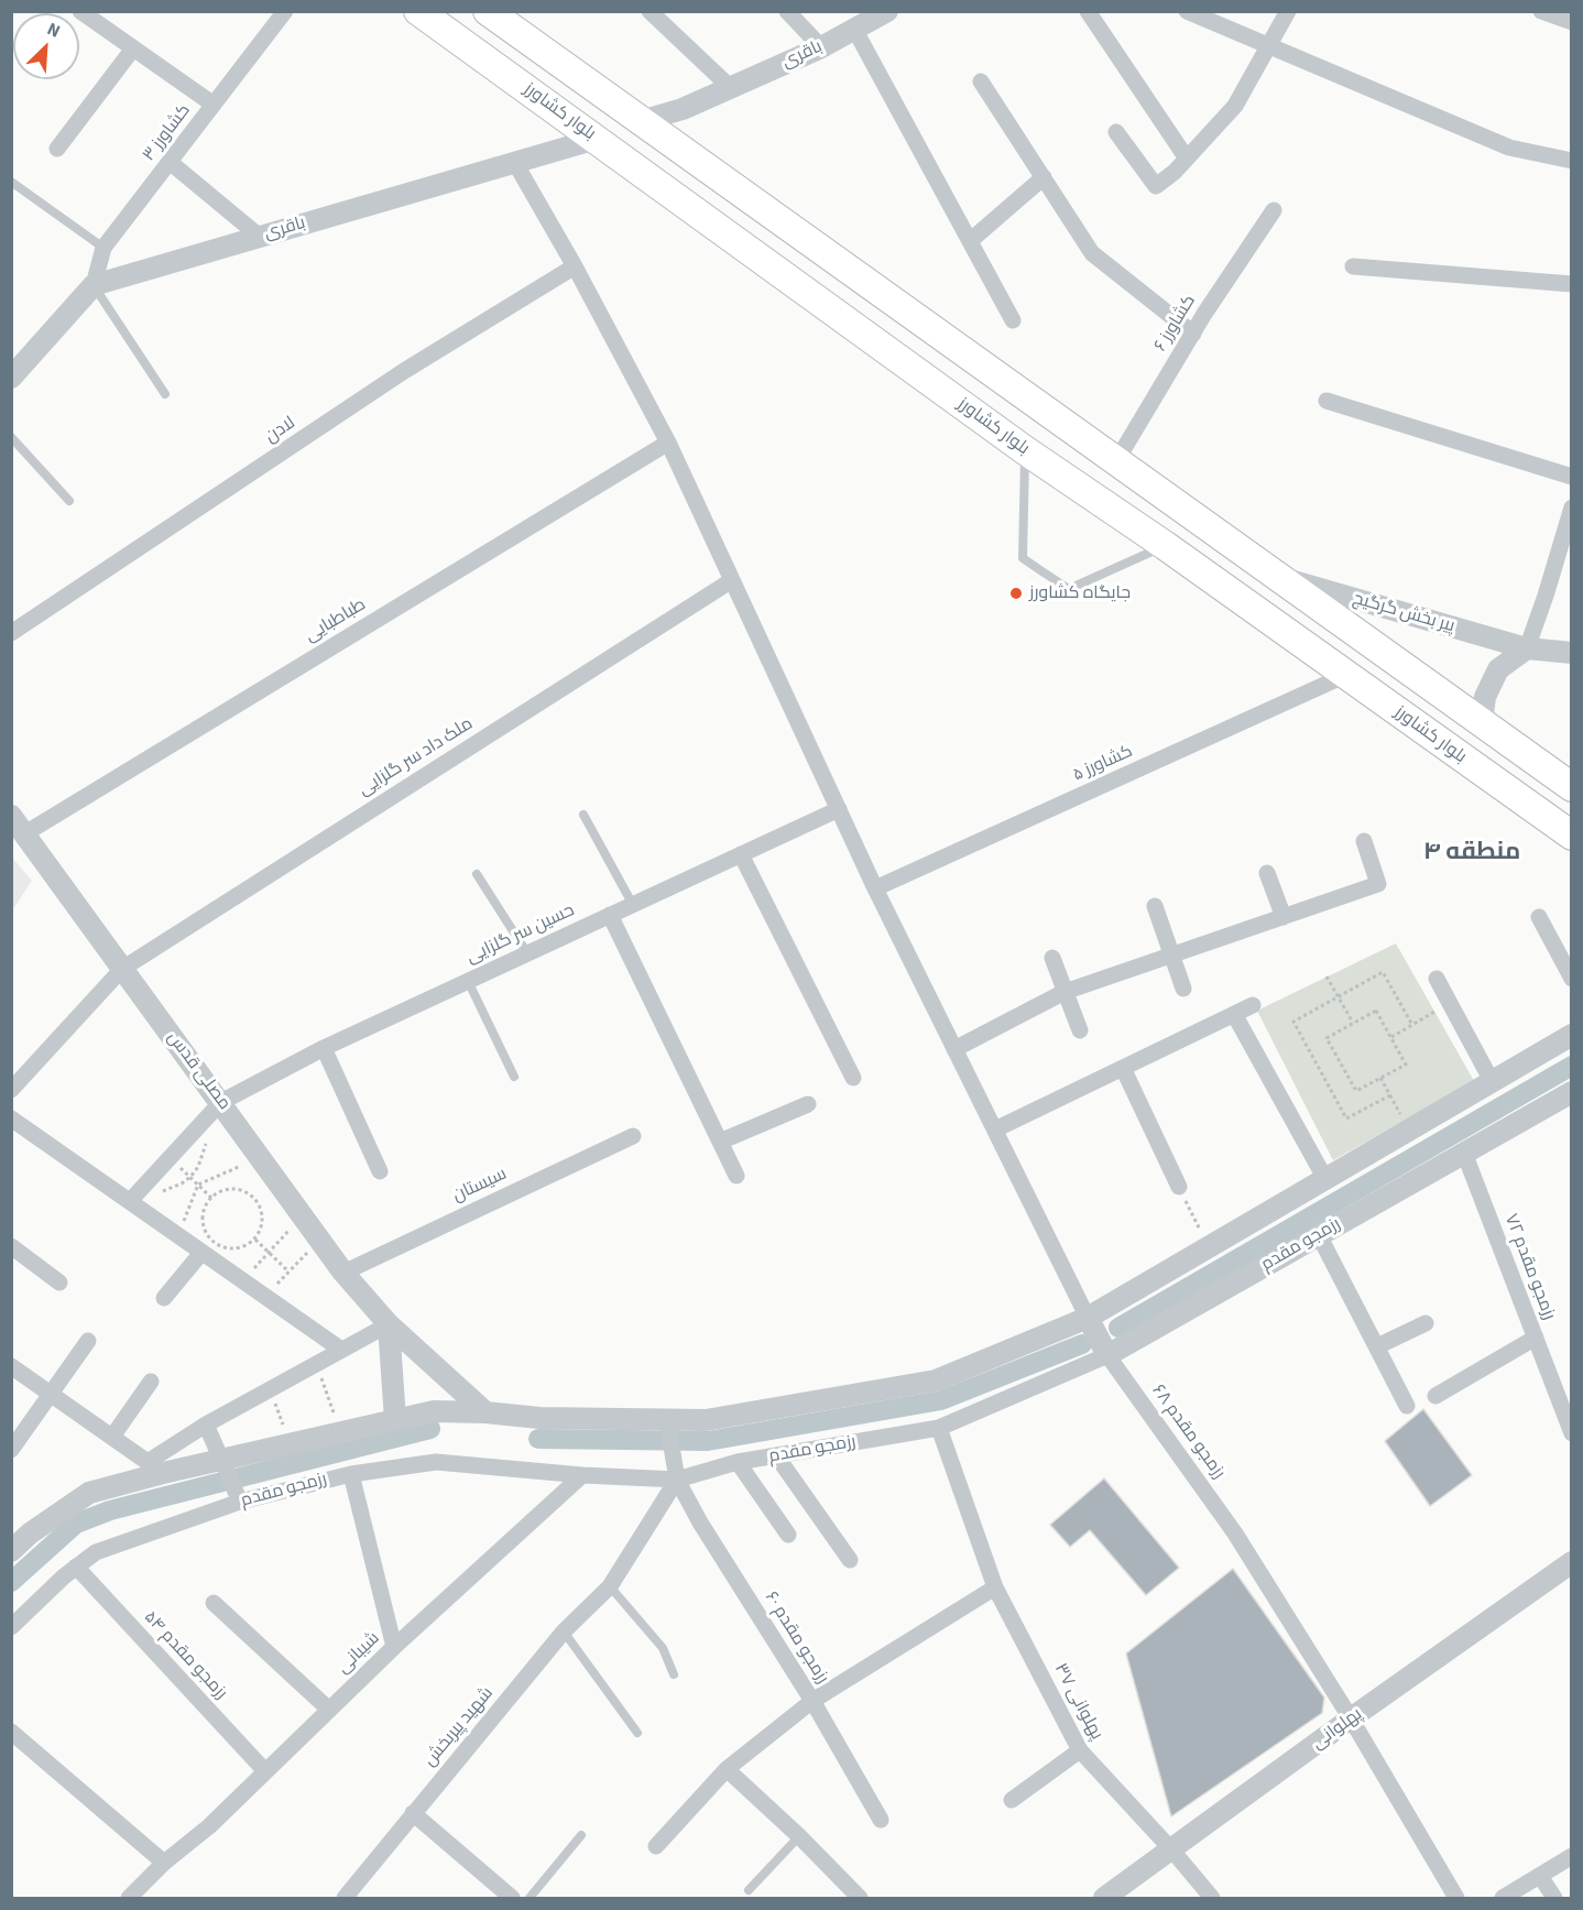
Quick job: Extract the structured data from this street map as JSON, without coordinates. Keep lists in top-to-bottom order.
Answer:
{
  "streets": {
    "main road": ["بلوار کشاورز"],
    "street": [
      "باقری",
      "کشاورز ۳",
      "کشاورز ۶",
      "لادن",
      "پیر بخش گرگیج",
      "طباطبایی",
      "ملک داد سر گلزایی",
      "کشاورز ۵",
      "حسین سر گلزایی",
      "مصلی قدس",
      "سیستان",
      "رزمجو مقدم",
      "رزمجو مقدم ۷۲",
      "رزمجو مقدم ۶۸",
      "رزمجو مقدم ۶۰",
      "شیبانی",
      "رزمجو مقدم ۵۴",
      "پهلوانی ۳۷",
      "شهید پیربخش",
      "پهلوانی"
    ]
  },
  "crossings": [
    ["باقری", "بلوار کشاورز"],
    ["باقری", "کشاورز ۳"],
    ["بلوار کشاورز", "کشاورز ۵"],
    ["طباطبایی", "مصلی قدس"],
    ["ملک داد سر گلزایی", "مصلی قدس"],
    ["حسین سر گلزایی", "مصلی قدس"],
    ["مصلی قدس", "سیستان"],
    ["رزمجو مقدم", "رزمجو مقدم ۷۲"],
    ["رزمجو مقدم", "رزمجو مقدم ۶۸"],
    ["رزمجو مقدم", "رزمجو مقدم ۶۰"],
    ["رزمجو مقدم", "شیبانی"],
    ["رزمجو مقدم", "رزمجو مقدم ۵۴"],
    ["رزمجو مقدم", "پهلوانی ۳۷"],
    ["رزمجو مقدم", "شهید پیربخش"],
    ["رزمجو مقدم ۶۸", "پهلوانی"],
    ["رزمجو مقدم ۶۰", "شهید پیربخش"],
    ["شیبانی", "رزمجو مقدم ۵۴"],
    ["پهلوانی ۳۷", "پهلوانی"]
  ],
  "districts": ["منطقه ۴"],
  "places": ["جایگاه کشاورز"],
  "north": "top right"
}
